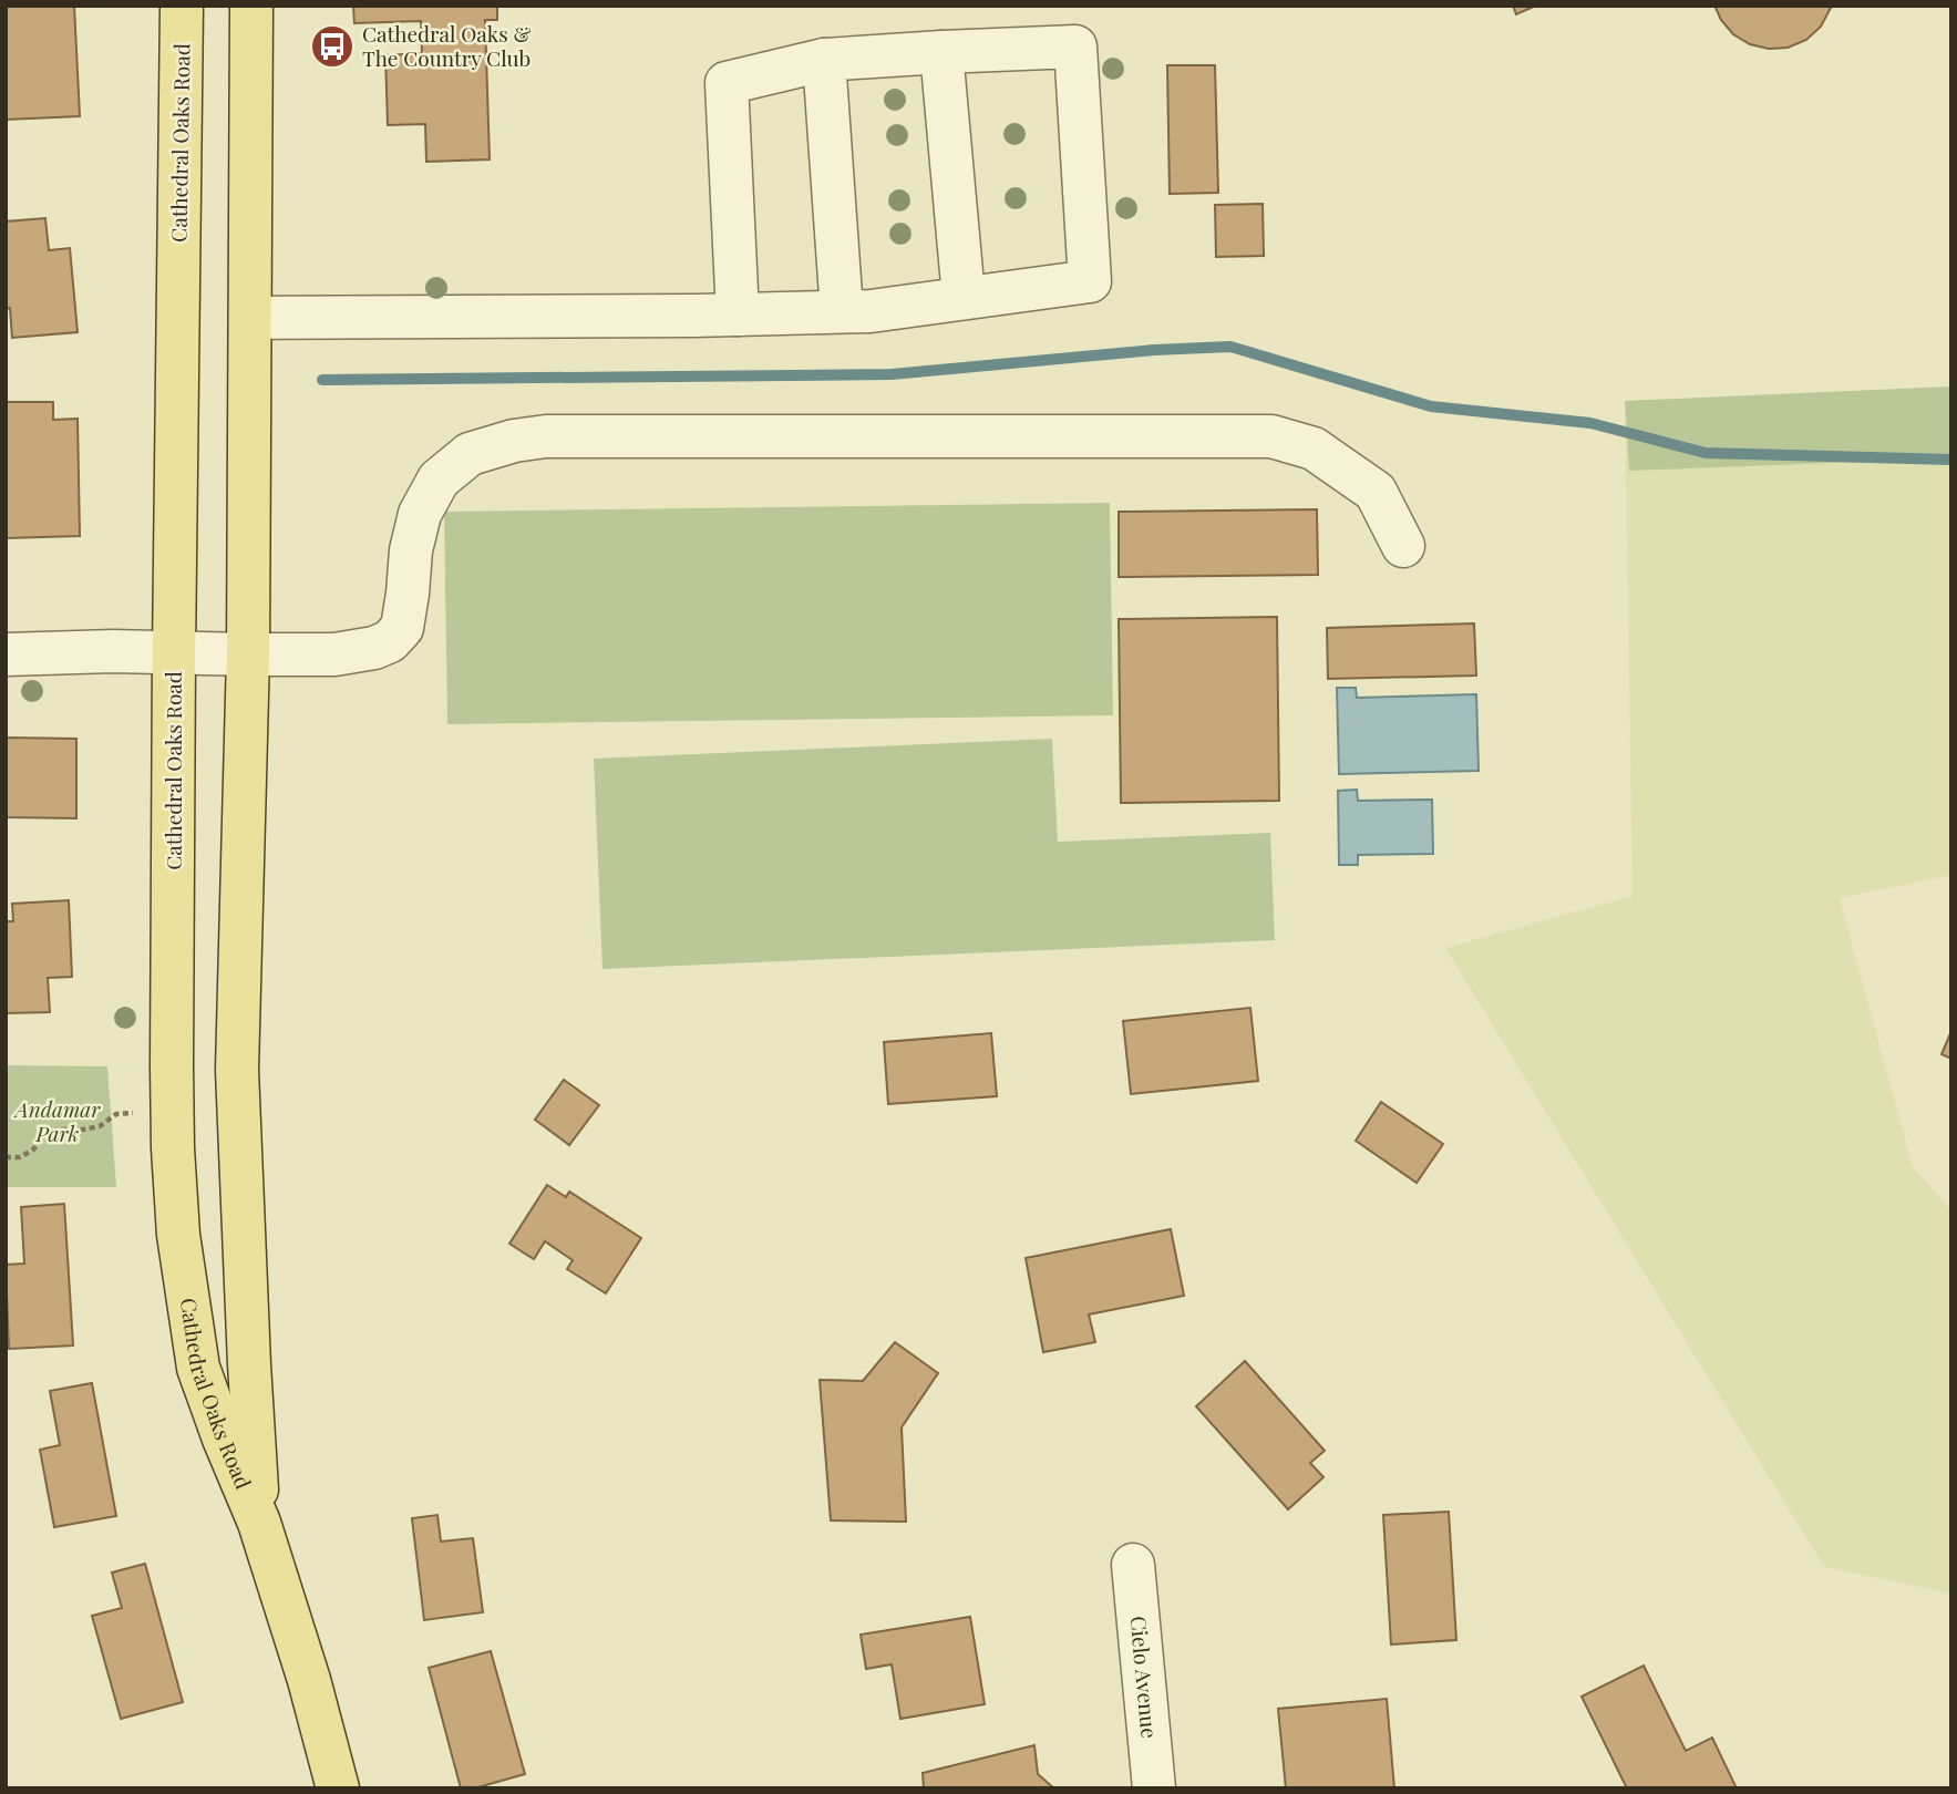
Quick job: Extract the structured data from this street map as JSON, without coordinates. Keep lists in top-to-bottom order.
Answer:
{
  "streets": {
    "main road": ["Cathedral Oaks Road"],
    "street": ["Cielo Avenue"]
  },
  "parks": ["Andamar Park"],
  "places": {
    "bus stop": ["Cathedral Oaks & The Country Club"]
  }
}
